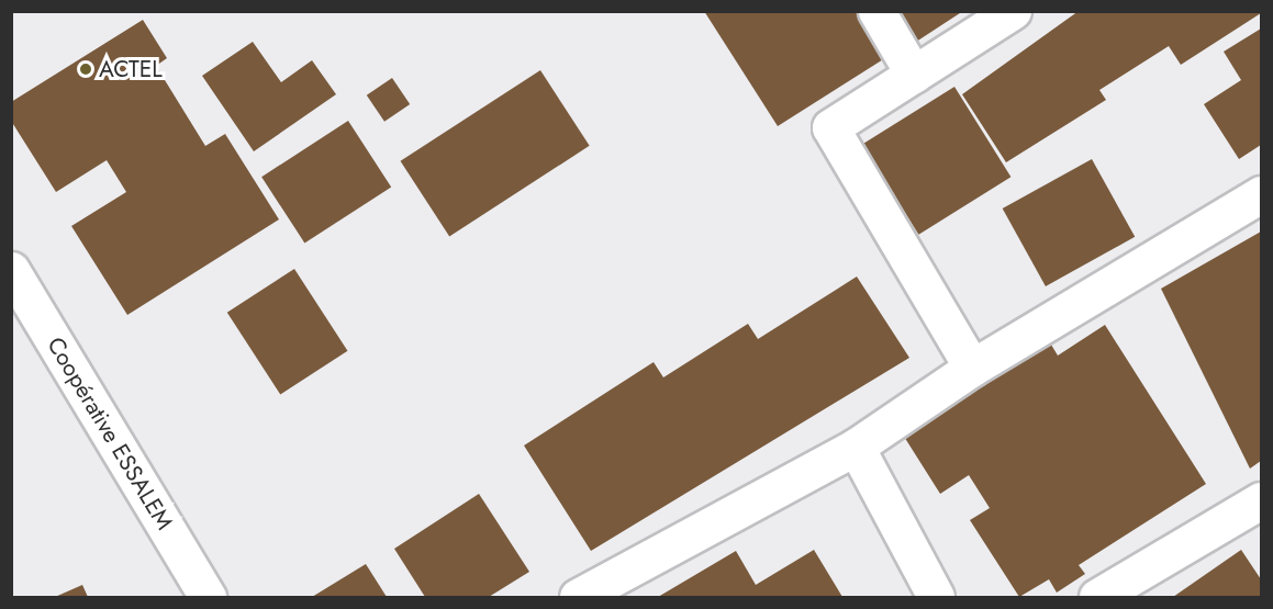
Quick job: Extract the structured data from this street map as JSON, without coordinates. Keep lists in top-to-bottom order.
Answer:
{
  "streets": {
    "street": ["Coopérative ESSALEM"]
  },
  "places": ["ACTEL"]
}
